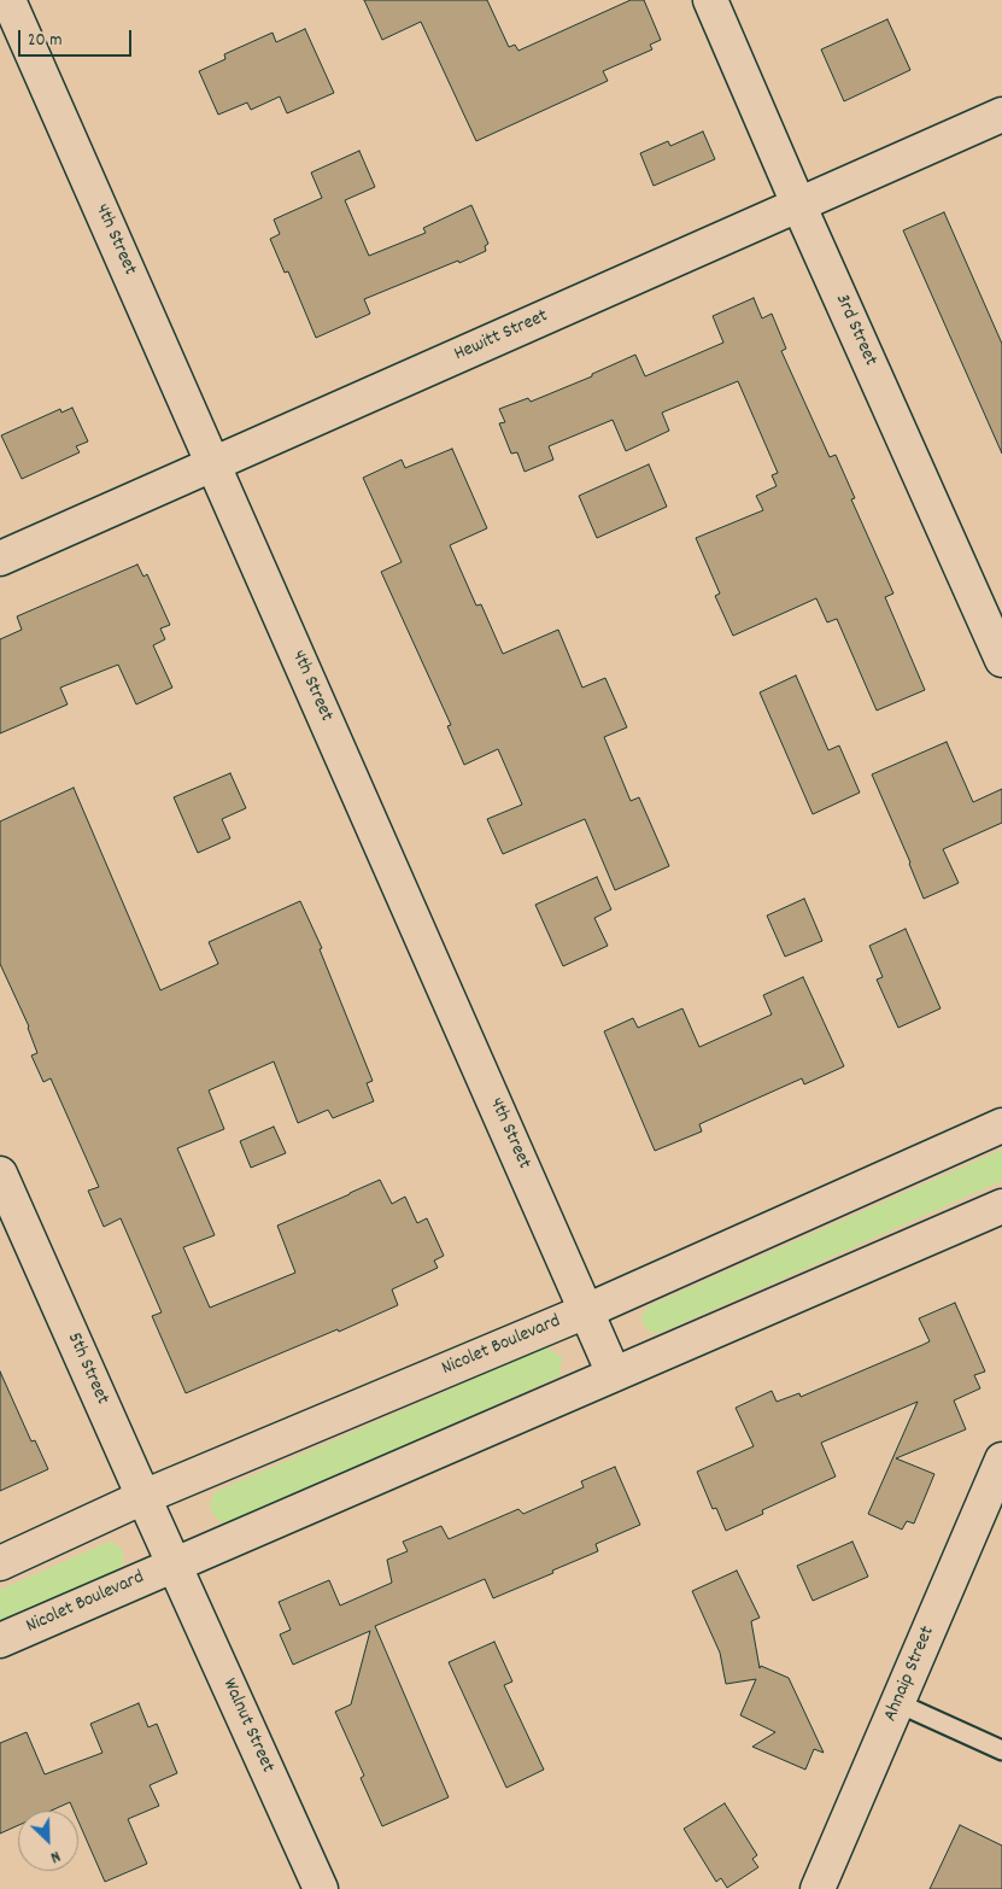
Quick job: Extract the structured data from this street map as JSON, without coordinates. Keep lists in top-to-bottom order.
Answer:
{
  "streets": {
    "street": [
      "4th Street",
      "3rd Street",
      "Hewitt Street",
      "Nicolet Boulevard",
      "5th Street",
      "Ahnaip Street",
      "Walnut Street"
    ]
  },
  "crossings": [
    ["4th Street", "Hewitt Street"],
    ["4th Street", "Nicolet Boulevard"],
    ["3rd Street", "Hewitt Street"],
    ["Nicolet Boulevard", "5th Street"],
    ["Nicolet Boulevard", "Walnut Street"],
    ["5th Street", "Walnut Street"]
  ],
  "scale_bar": "20 m",
  "north": "bottom right"
}
